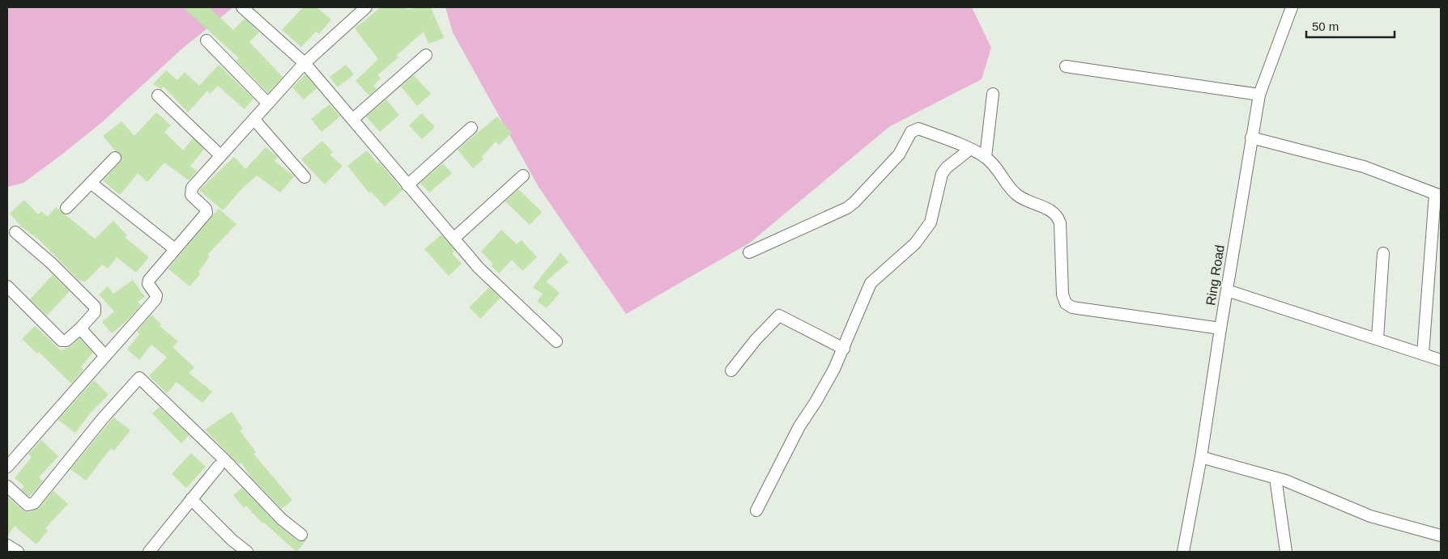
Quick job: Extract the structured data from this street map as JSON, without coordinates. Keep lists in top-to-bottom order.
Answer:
{
  "streets": {
    "street": ["Ring Road"]
  },
  "scale_bar": "50 m"
}
